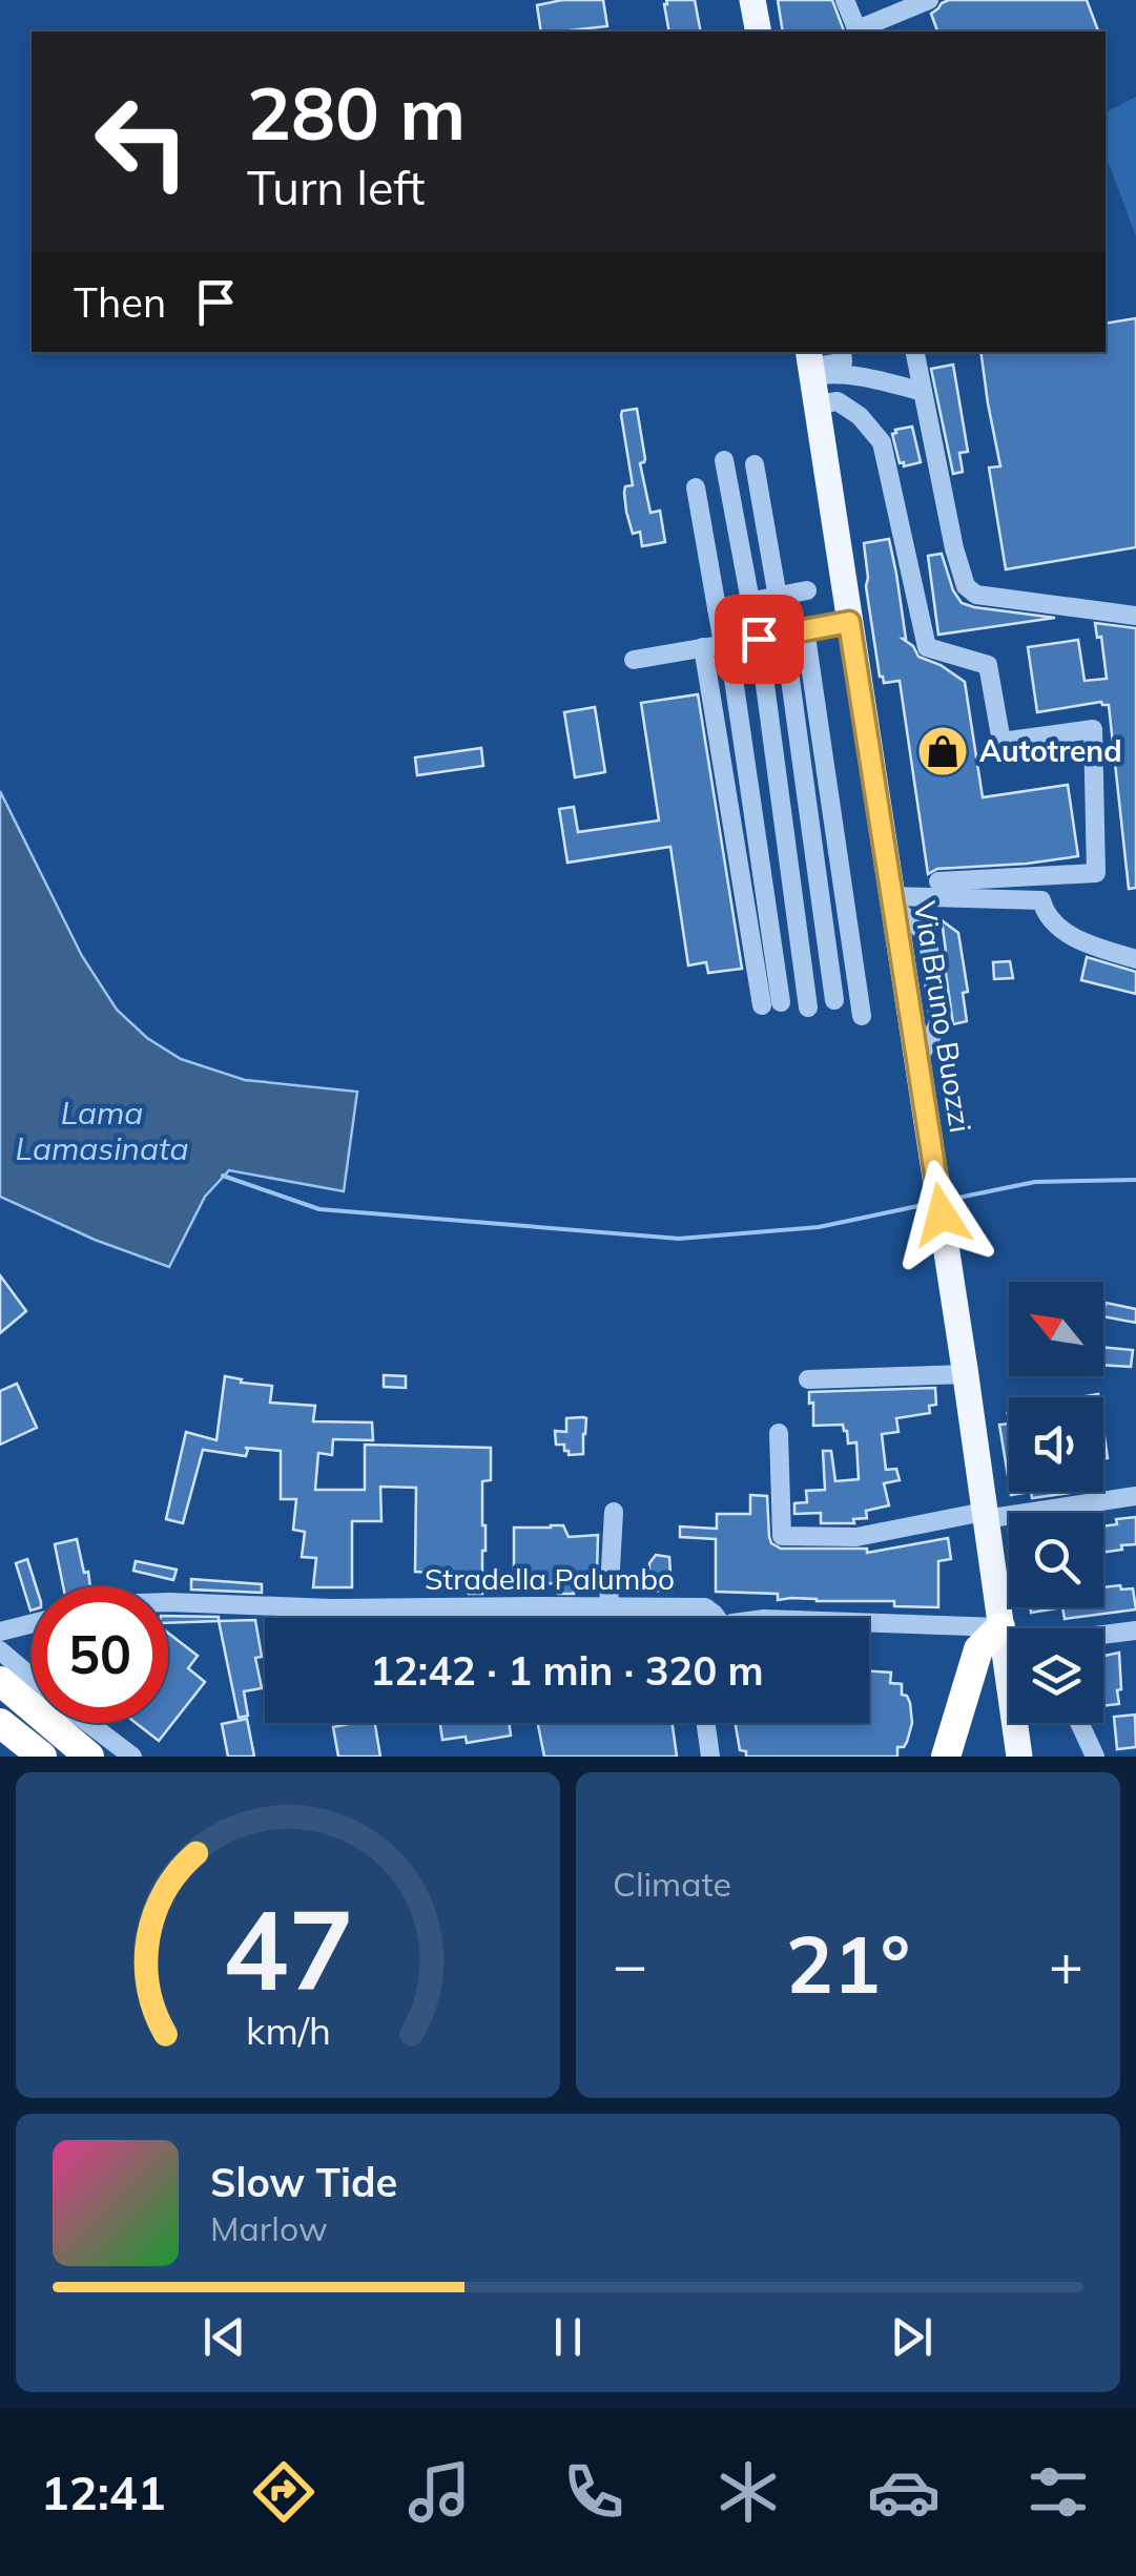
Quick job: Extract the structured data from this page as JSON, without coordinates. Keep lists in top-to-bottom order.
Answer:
{
  "streets": {
    "main road": ["Via Bruno Buozzi"],
    "street": ["Stradella Palumbo"]
  },
  "crossings": [
    ["Via Bruno Buozzi", "Stradella Palumbo"]
  ],
  "water": ["Lama Lamasinata"],
  "places": {
    "shop": ["Autotrend"]
  },
  "north": "top left",
  "page": {
    "turn": ["280 m", "Turn left"],
    "then": "Then",
    "limit": "50",
    "trip": "12:42 · 1 min · 320 m",
    "tile": "Climate",
    "heat": ["−", "21°", "+"],
    "song": ["Slow Tide", "Marlow"],
    "tabs": "12:41",
    "gauge": ["47", "km/h"]
  }
}
